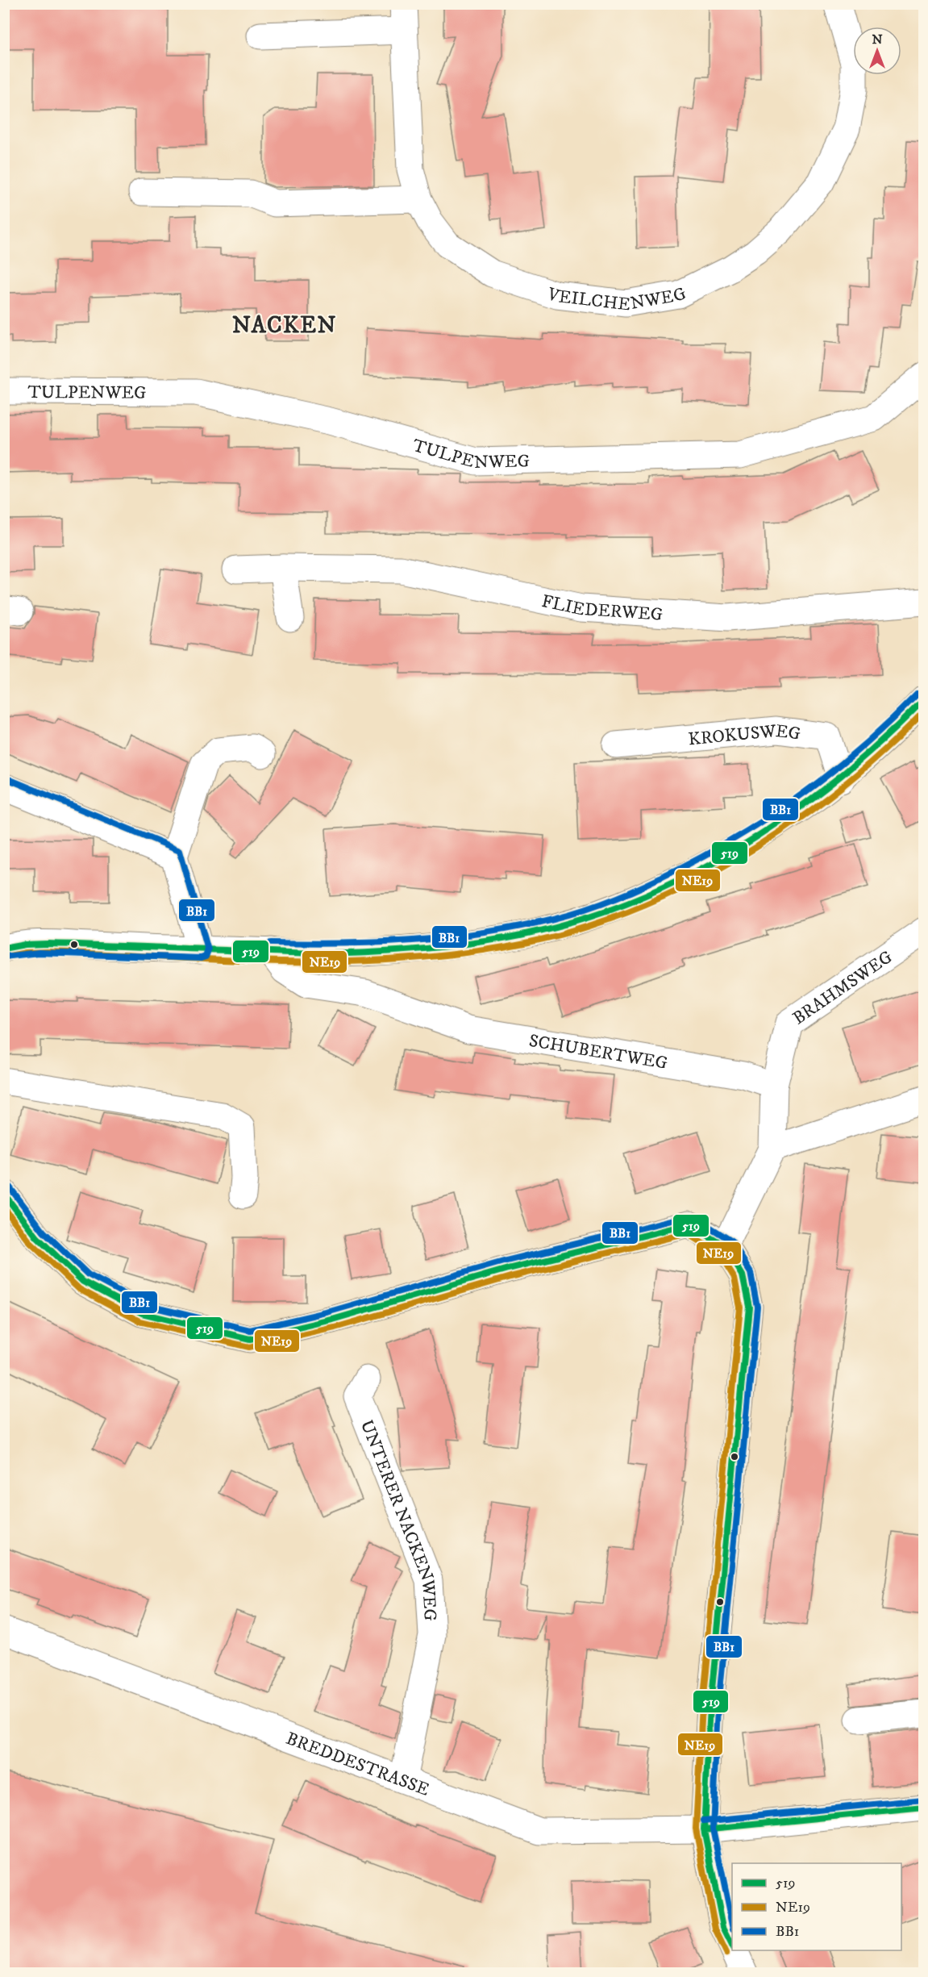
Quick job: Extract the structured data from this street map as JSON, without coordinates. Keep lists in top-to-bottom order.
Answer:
{
  "streets": {
    "street": [
      "VEILCHENWEG",
      "TULPENWEG",
      "FLIEDERWEG",
      "KROKUSWEG",
      "BRAHMSWEG",
      "SCHUBERTWEG",
      "UNTERER NACKENWEG",
      "BREDDESTRASSE"
    ]
  },
  "crossings": [
    ["BRAHMSWEG", "SCHUBERTWEG"],
    ["UNTERER NACKENWEG", "BREDDESTRASSE"]
  ],
  "districts": ["NACKEN"],
  "lines": ["transit line BB1", "transit line 519", "transit line NE19"],
  "legend": ["519", "NE19", "BB1"],
  "north": "top"
}
